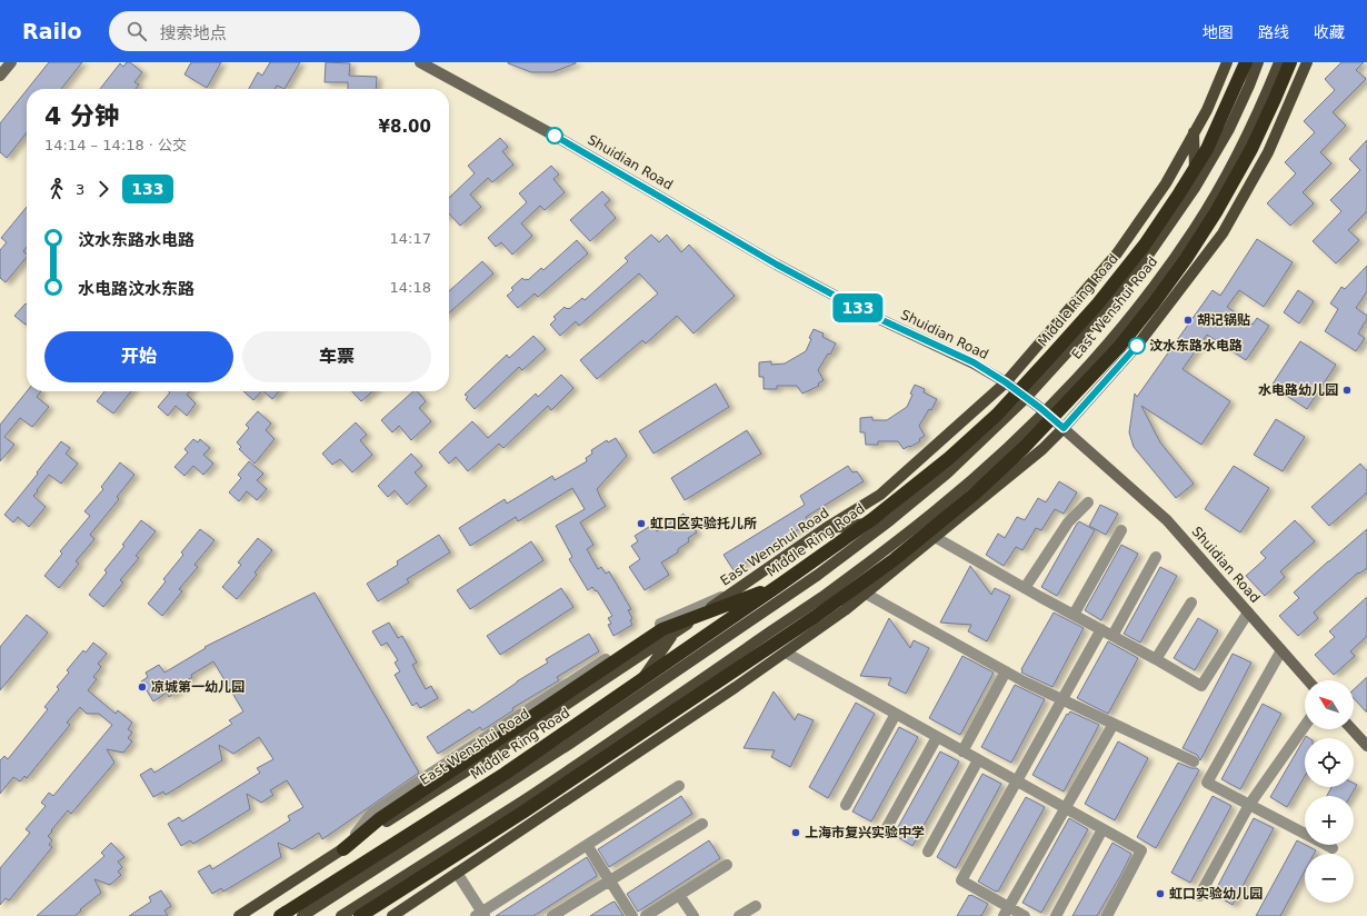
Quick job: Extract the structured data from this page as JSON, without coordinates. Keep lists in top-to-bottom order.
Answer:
{
  "streets": {
    "highway": ["Middle Ring Road"],
    "main road": ["Shuidian Road", "East Wenshui Road"]
  },
  "crossings": [
    ["Shuidian Road", "East Wenshui Road"]
  ],
  "places": [
    "胡记锅贴",
    "汶水东路水电路",
    "水电路幼儿园",
    "虹口区实验托儿所",
    "凉城第一幼儿园",
    "上海市复兴实验中学",
    "虹口实验幼儿园"
  ],
  "lines": ["bus line 133"],
  "north": "top left",
  "page": {
    "header": "Railo",
    "search": "搜索地点",
    "nav": ["地图", "路线", "收藏"],
    "on_map": "133",
    "heading": ["4 分钟", "14:14 – 14:18 · 公交", "¥8.00"],
    "legs": ["3", "133"],
    "list": [
      {
        "name": "汶水东路水电路",
        "value": "14:17"
      },
      {
        "name": "水电路汶水东路",
        "value": "14:18"
      }
    ],
    "buttons": ["开始", "车票"],
    "map_buttons": ["+", "−"]
  }
}
